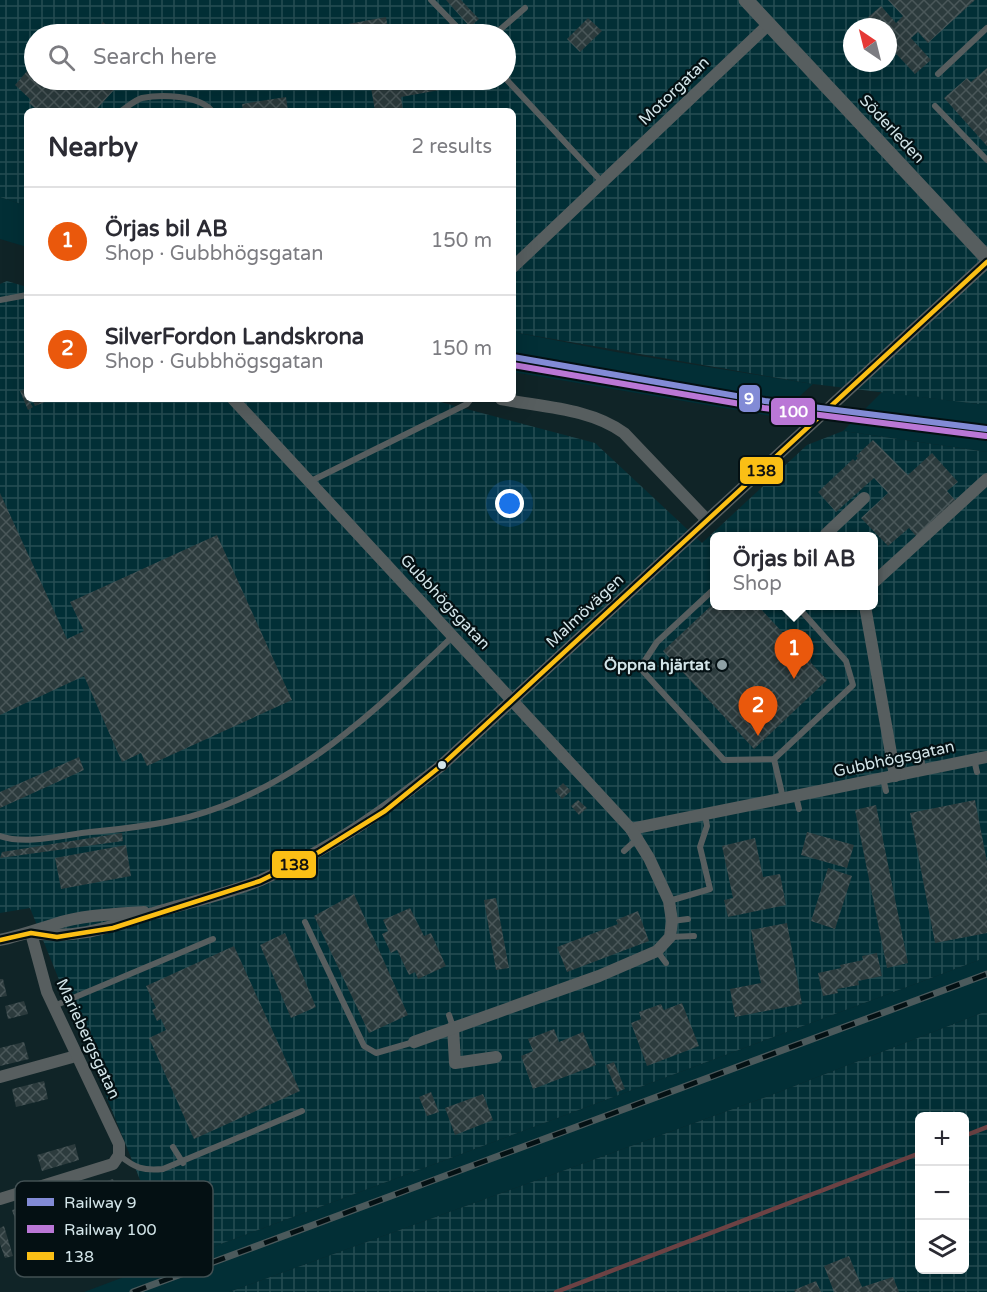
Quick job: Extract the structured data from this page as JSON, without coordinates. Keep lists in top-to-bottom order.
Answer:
{
  "streets": {
    "street": [
      "Motorgatan",
      "Söderleden",
      "Gubbhögsgatan",
      "Malmövägen",
      "Mariebergsgatan"
    ]
  },
  "crossings": [
    ["Motorgatan", "Söderleden"],
    ["Söderleden", "Malmövägen"],
    ["Gubbhögsgatan", "Malmövägen"],
    ["Malmövägen", "Mariebergsgatan"]
  ],
  "places": ["Öppna hjärtat"],
  "lines": ["transit line 138", "rail line 9", "rail line 100"],
  "legend": ["Railway 9", "Railway 100", "138"],
  "north": "top left",
  "page": {
    "search": "Search here",
    "heading": ["Nearby", "2 results"],
    "list": [
      {
        "mark": "1",
        "name": "Örjas bil AB",
        "note": "Shop · Gubbhögsgatan",
        "value": "150 m"
      },
      {
        "mark": "2",
        "name": "SilverFordon Landskrona",
        "note": "Shop · Gubbhögsgatan",
        "value": "150 m"
      }
    ],
    "popup": ["Örjas bil AB", "Shop"],
    "pins": ["1", "2"],
    "map_buttons": ["+", "−"]
  }
}
